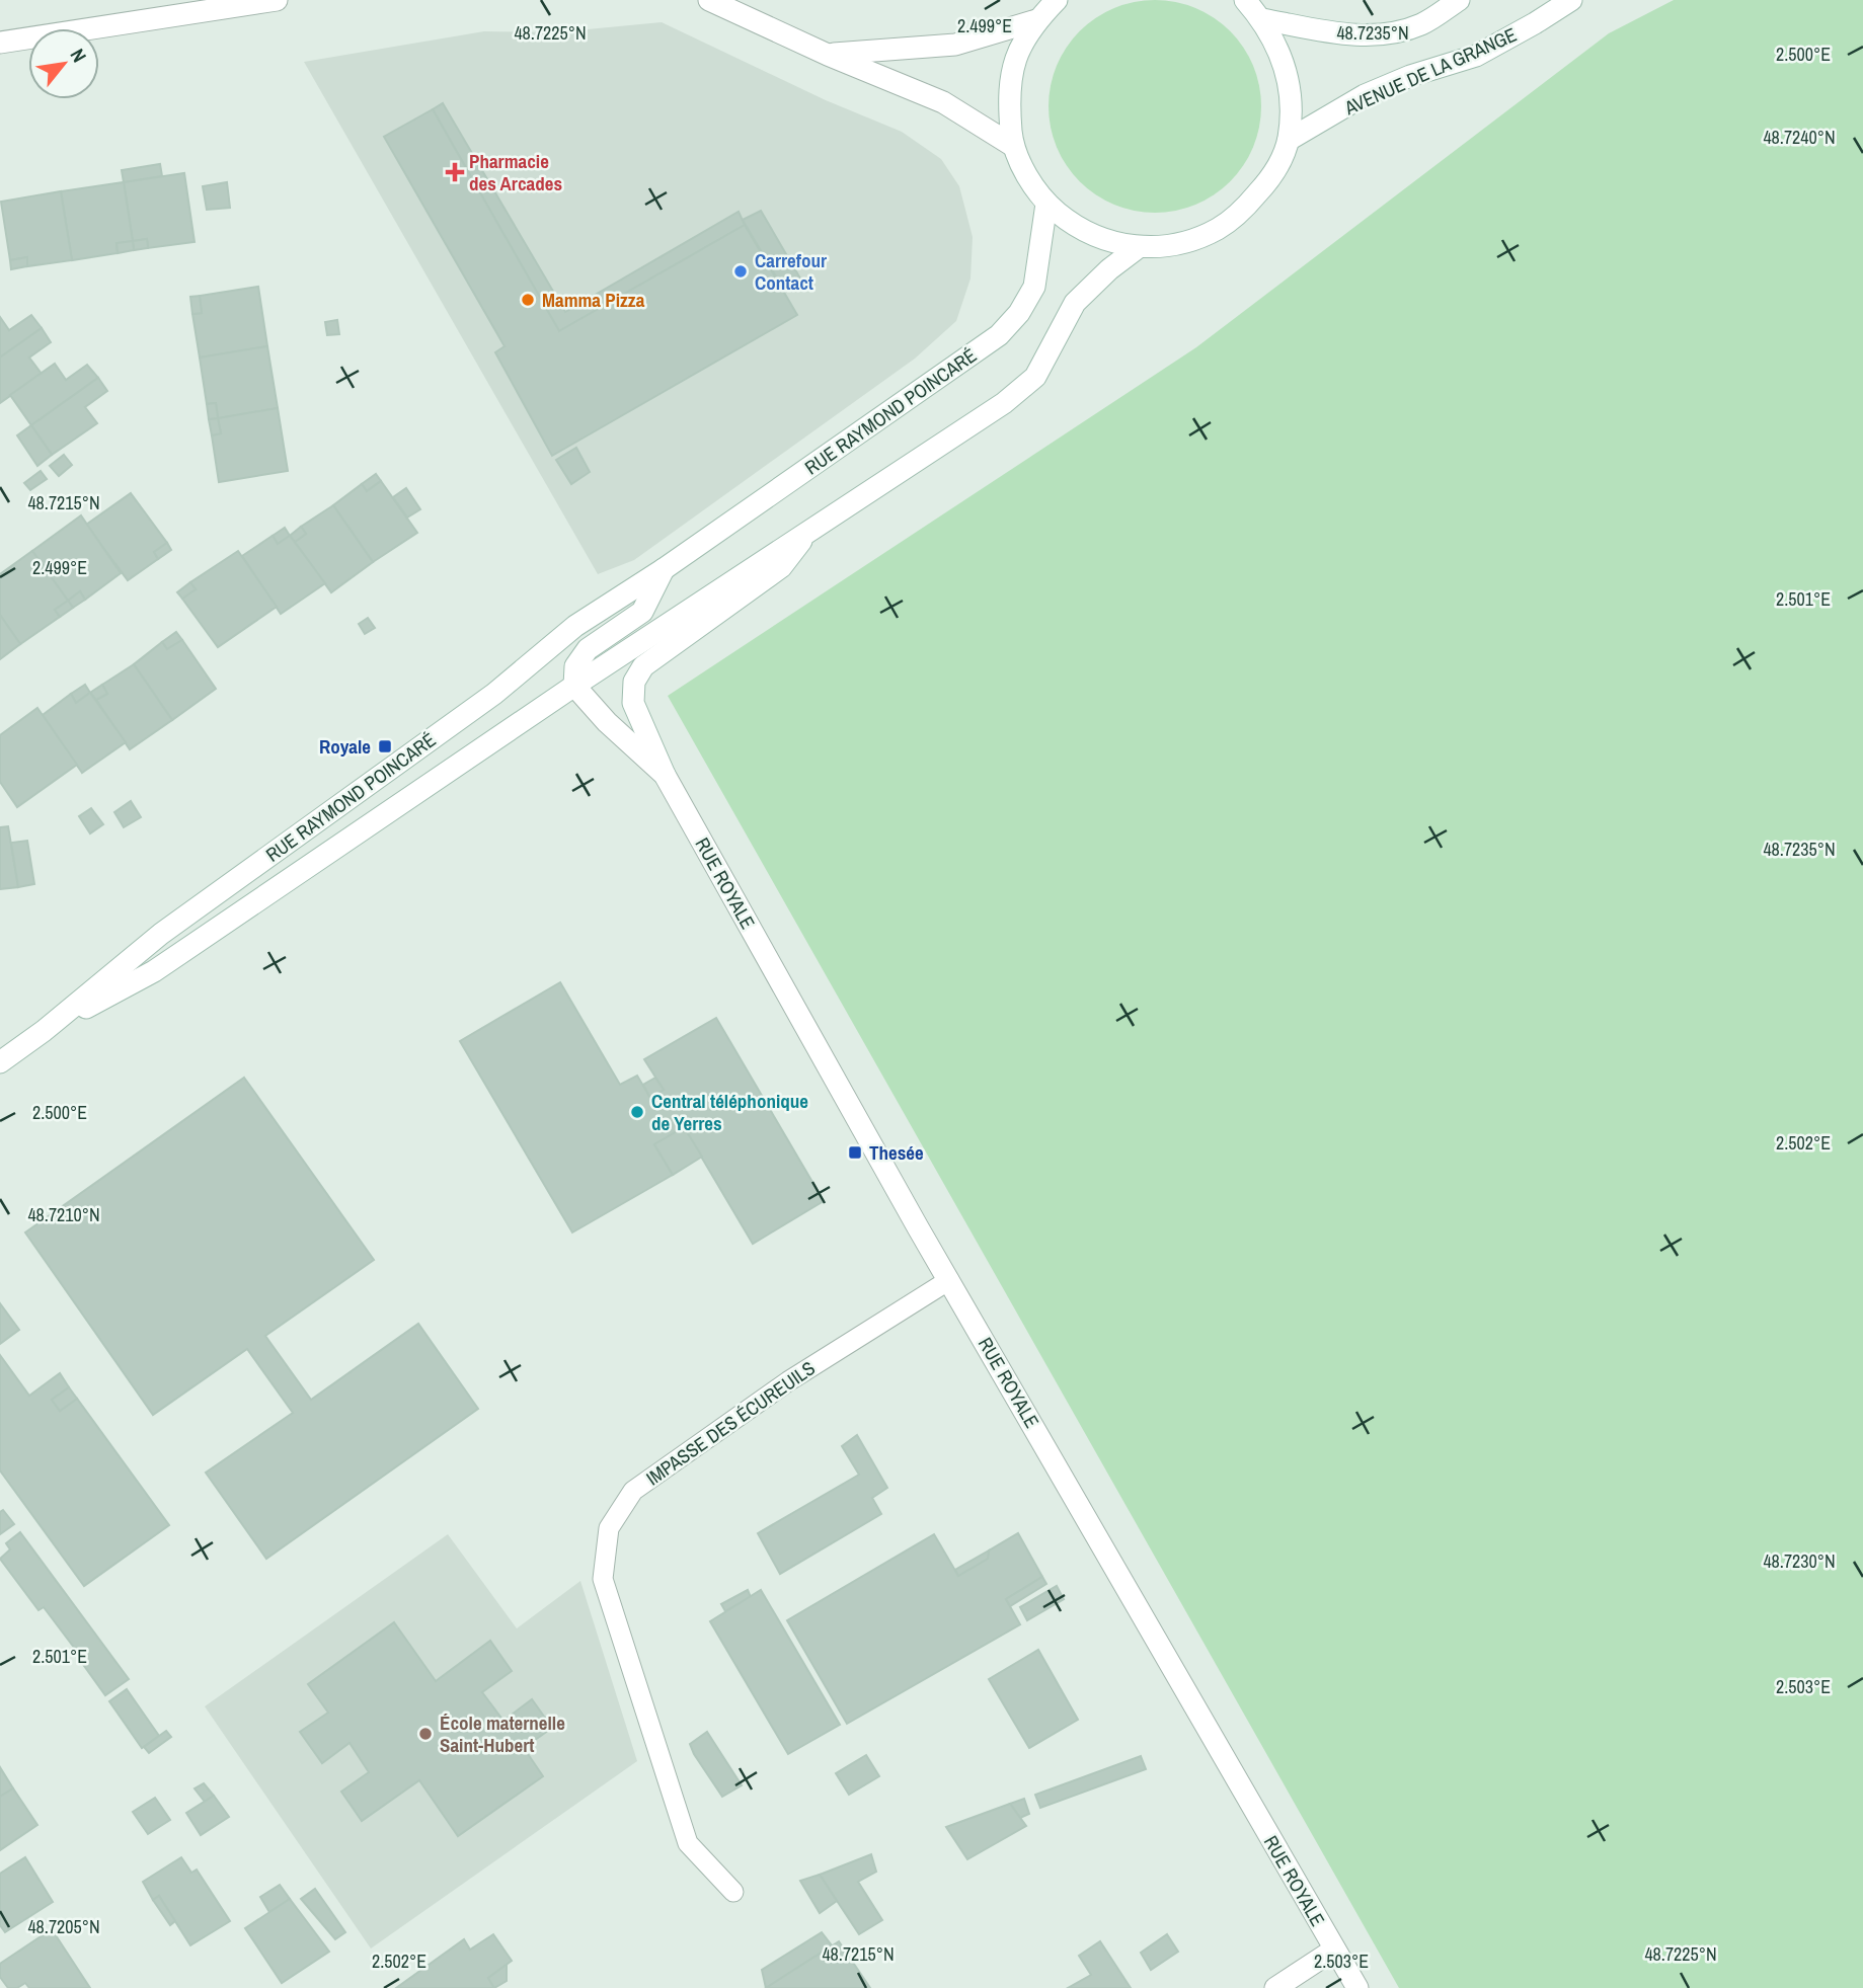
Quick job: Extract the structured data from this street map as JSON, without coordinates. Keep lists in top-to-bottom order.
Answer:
{
  "streets": {
    "main road": ["AVENUE DE LA GRANGE", "RUE RAYMOND POINCARÉ", "RUE ROYALE"],
    "lane": ["IMPASSE DES ÉCUREUILS"]
  },
  "crossings": [
    ["RUE RAYMOND POINCARÉ", "RUE ROYALE"],
    ["RUE ROYALE", "IMPASSE DES ÉCUREUILS"]
  ],
  "places": {
    "health": ["Pharmacie des Arcades"],
    "other": [
      "Carrefour Contact",
      "Mamma Pizza",
      "Central téléphonique de Yerres",
      "École maternelle Saint-Hubert"
    ],
    "transit": ["Royale", "Thesée"]
  },
  "north": "top right",
  "coordinates": [
    "2.499°E",
    "48.7225°N",
    "48.7235°N",
    "2.500°E",
    "48.7240°N",
    "48.7215°N",
    "2.501°E",
    "2.502°E",
    "48.7210°N",
    "48.7230°N",
    "2.503°E",
    "48.7205°N"
  ]
}
